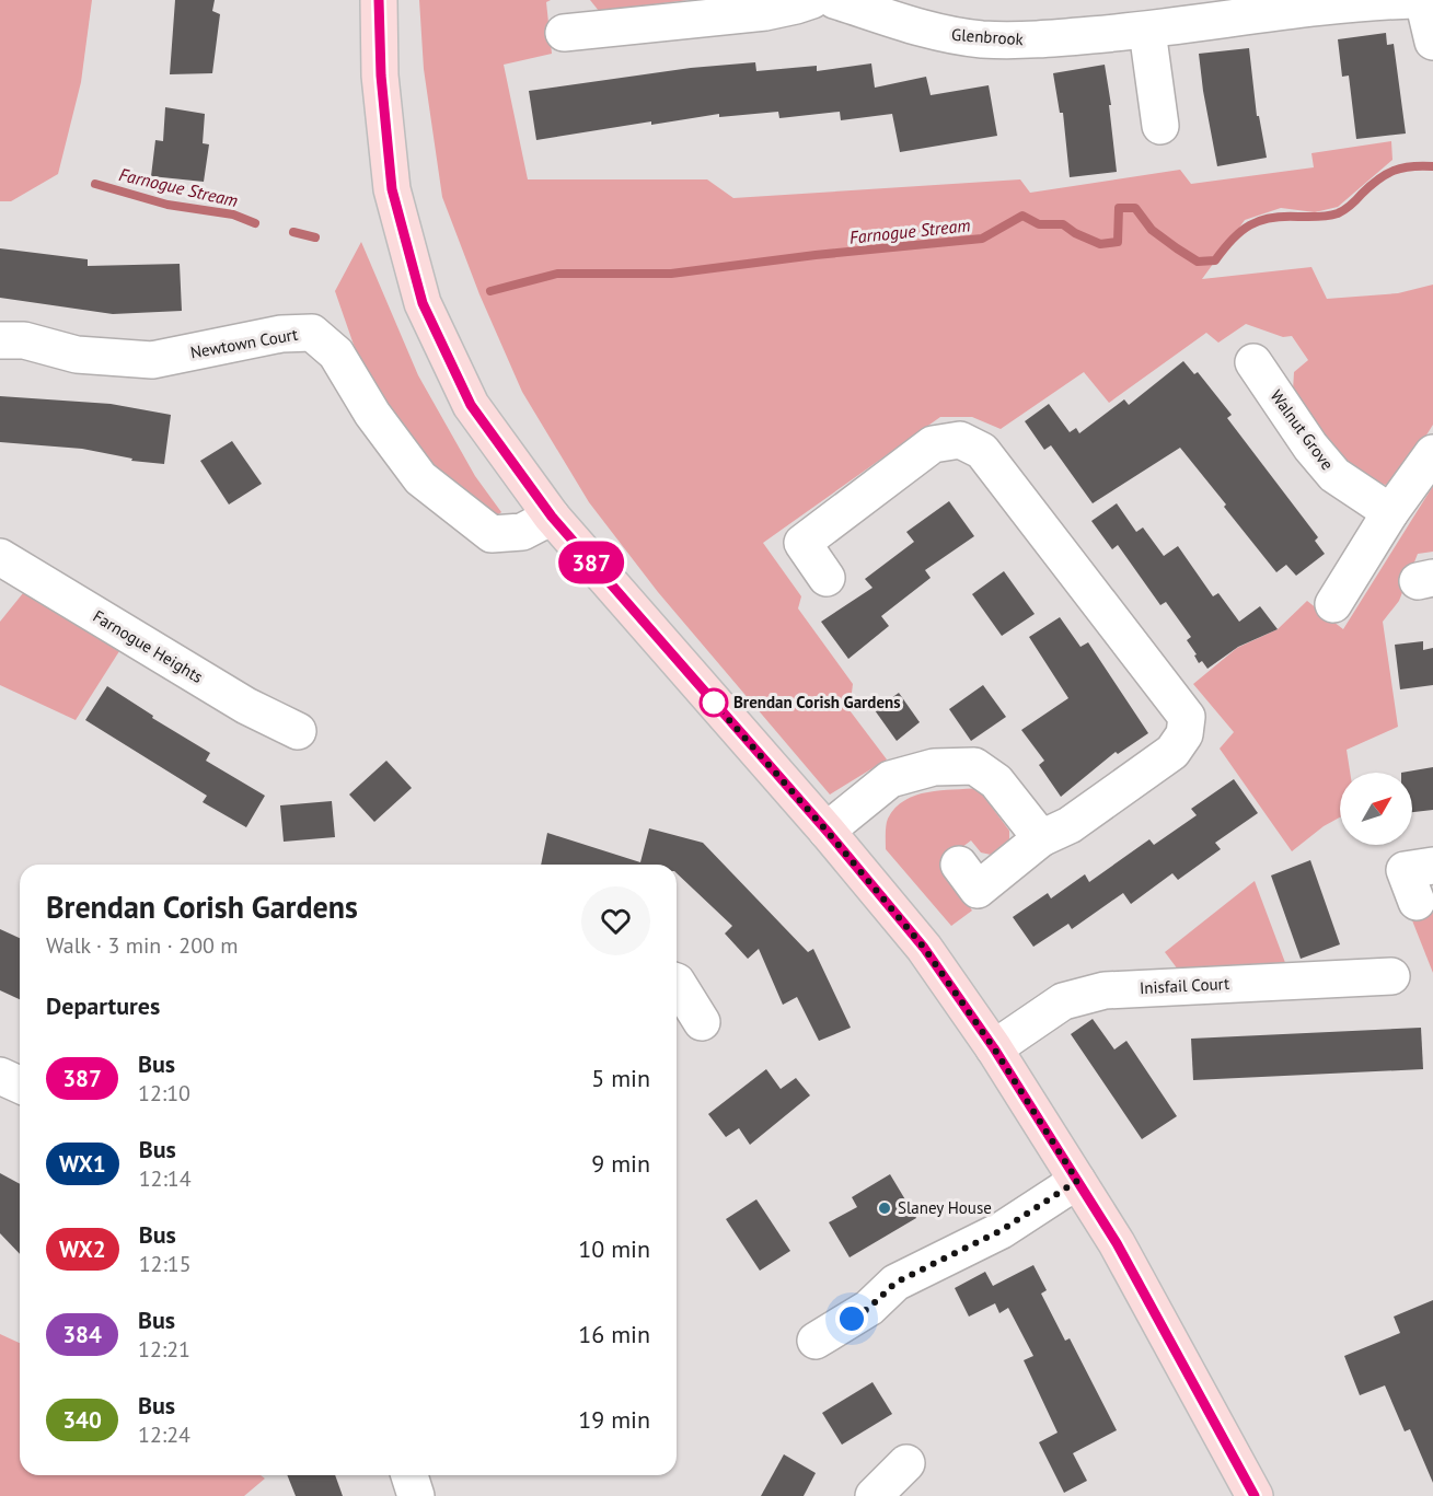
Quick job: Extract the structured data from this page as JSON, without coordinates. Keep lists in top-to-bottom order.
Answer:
{
  "streets": {
    "street": [
      "Glenbrook",
      "Newtown Court",
      "Walnut Grove",
      "Farnogue Heights",
      "Inisfail Court"
    ]
  },
  "water": ["Farnogue Stream"],
  "places": ["Brendan Corish Gardens", "Slaney House"],
  "lines": ["bus line 387"],
  "north": "top right",
  "page": {
    "on_map": "387",
    "heading": [
      ["Brendan Corish Gardens", "Walk · 3 min · 200 m"],
      "Departures"
    ],
    "list": [
      {
        "mark": "387",
        "name": "Bus",
        "note": "12:10",
        "value": "5 min"
      },
      {
        "mark": "WX1",
        "name": "Bus",
        "note": "12:14",
        "value": "9 min"
      },
      {
        "mark": "WX2",
        "name": "Bus",
        "note": "12:15",
        "value": "10 min"
      },
      {
        "mark": "384",
        "name": "Bus",
        "note": "12:21",
        "value": "16 min"
      },
      {
        "mark": "340",
        "name": "Bus",
        "note": "12:24",
        "value": "19 min"
      }
    ]
  }
}
